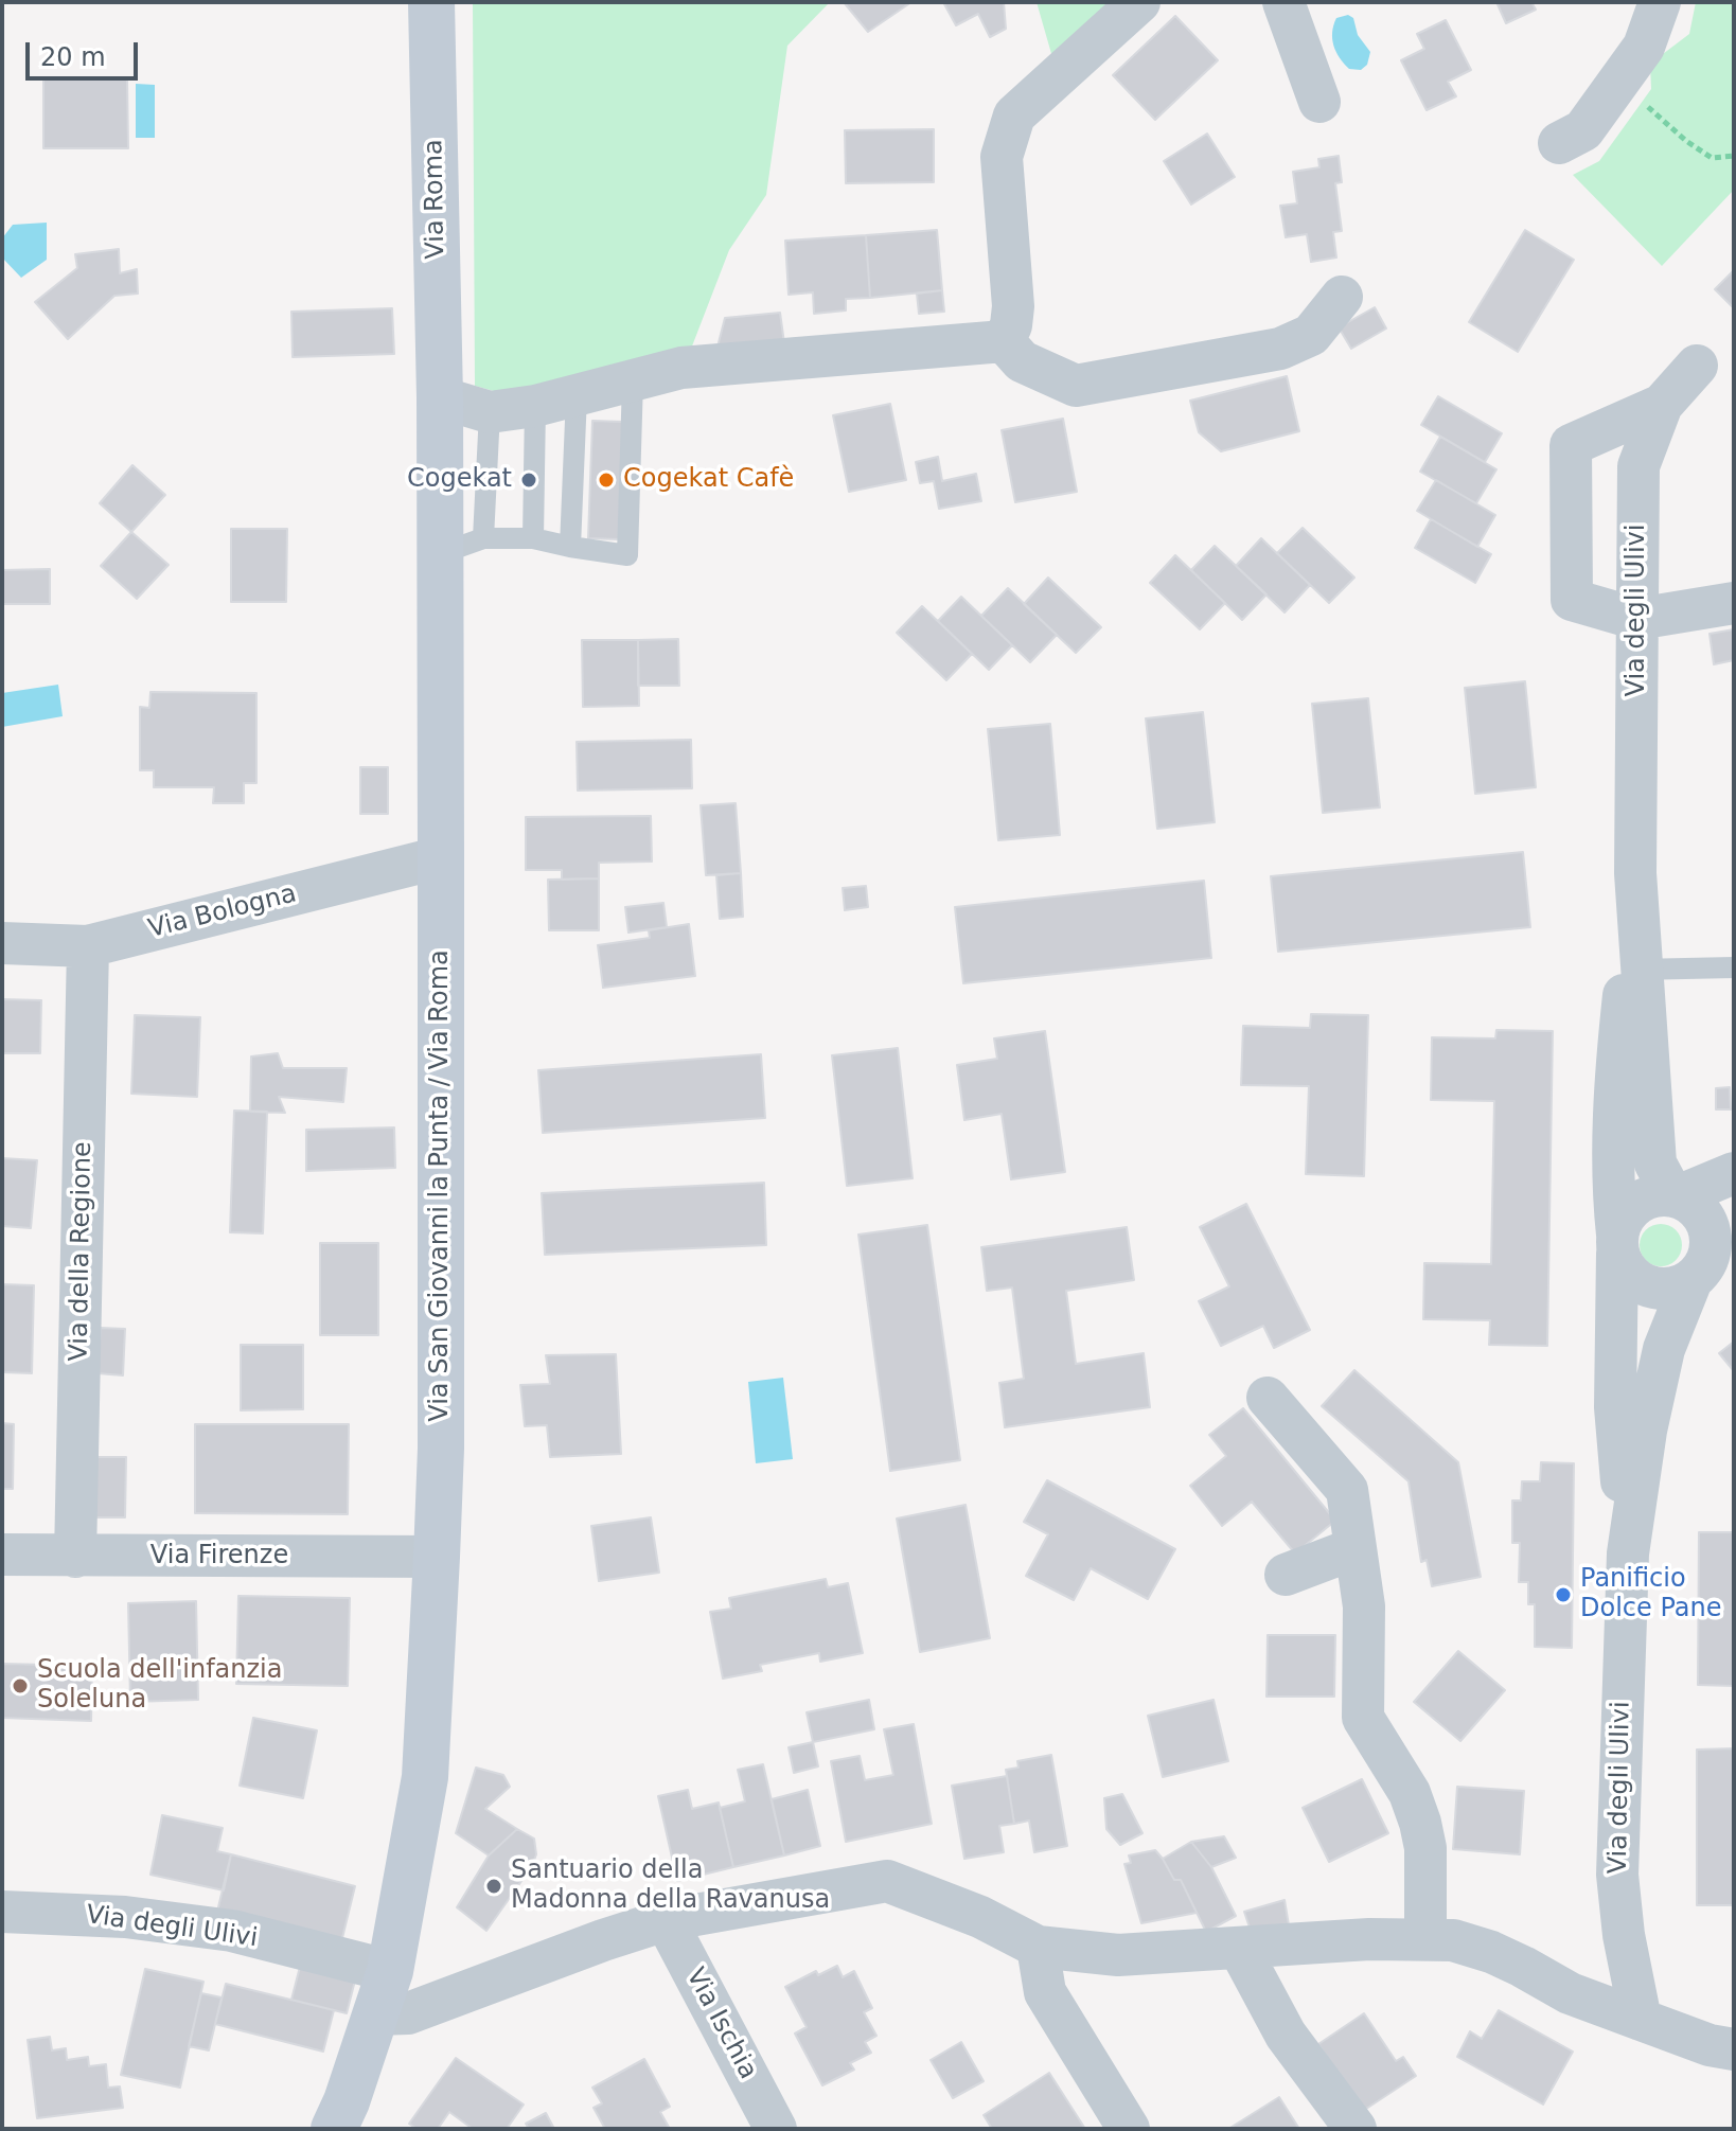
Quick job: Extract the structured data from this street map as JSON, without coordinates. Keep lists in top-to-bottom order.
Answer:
{
  "streets": {
    "main road": ["Via Roma", "Via San Giovanni la Punta / Via Roma"],
    "street": [
      "Via degli Ulivi",
      "Via Bologna",
      "Via della Regione",
      "Via Firenze",
      "Via Ischia"
    ]
  },
  "crossings": [
    ["Via Roma", "Via San Giovanni la Punta / Via Roma"],
    ["Via degli Ulivi", "Via San Giovanni la Punta / Via Roma"],
    ["Via Bologna", "Via San Giovanni la Punta / Via Roma"],
    ["Via Bologna", "Via della Regione"],
    ["Via San Giovanni la Punta / Via Roma", "Via Firenze"],
    ["Via della Regione", "Via Firenze"]
  ],
  "places": [
    "Cogekat",
    "Cogekat Cafè",
    "Panificio Dolce Pane",
    "Scuola dell'infanzia Soleluna",
    "Santuario della Madonna della Ravanusa"
  ],
  "scale_bar": "20 m"
}
